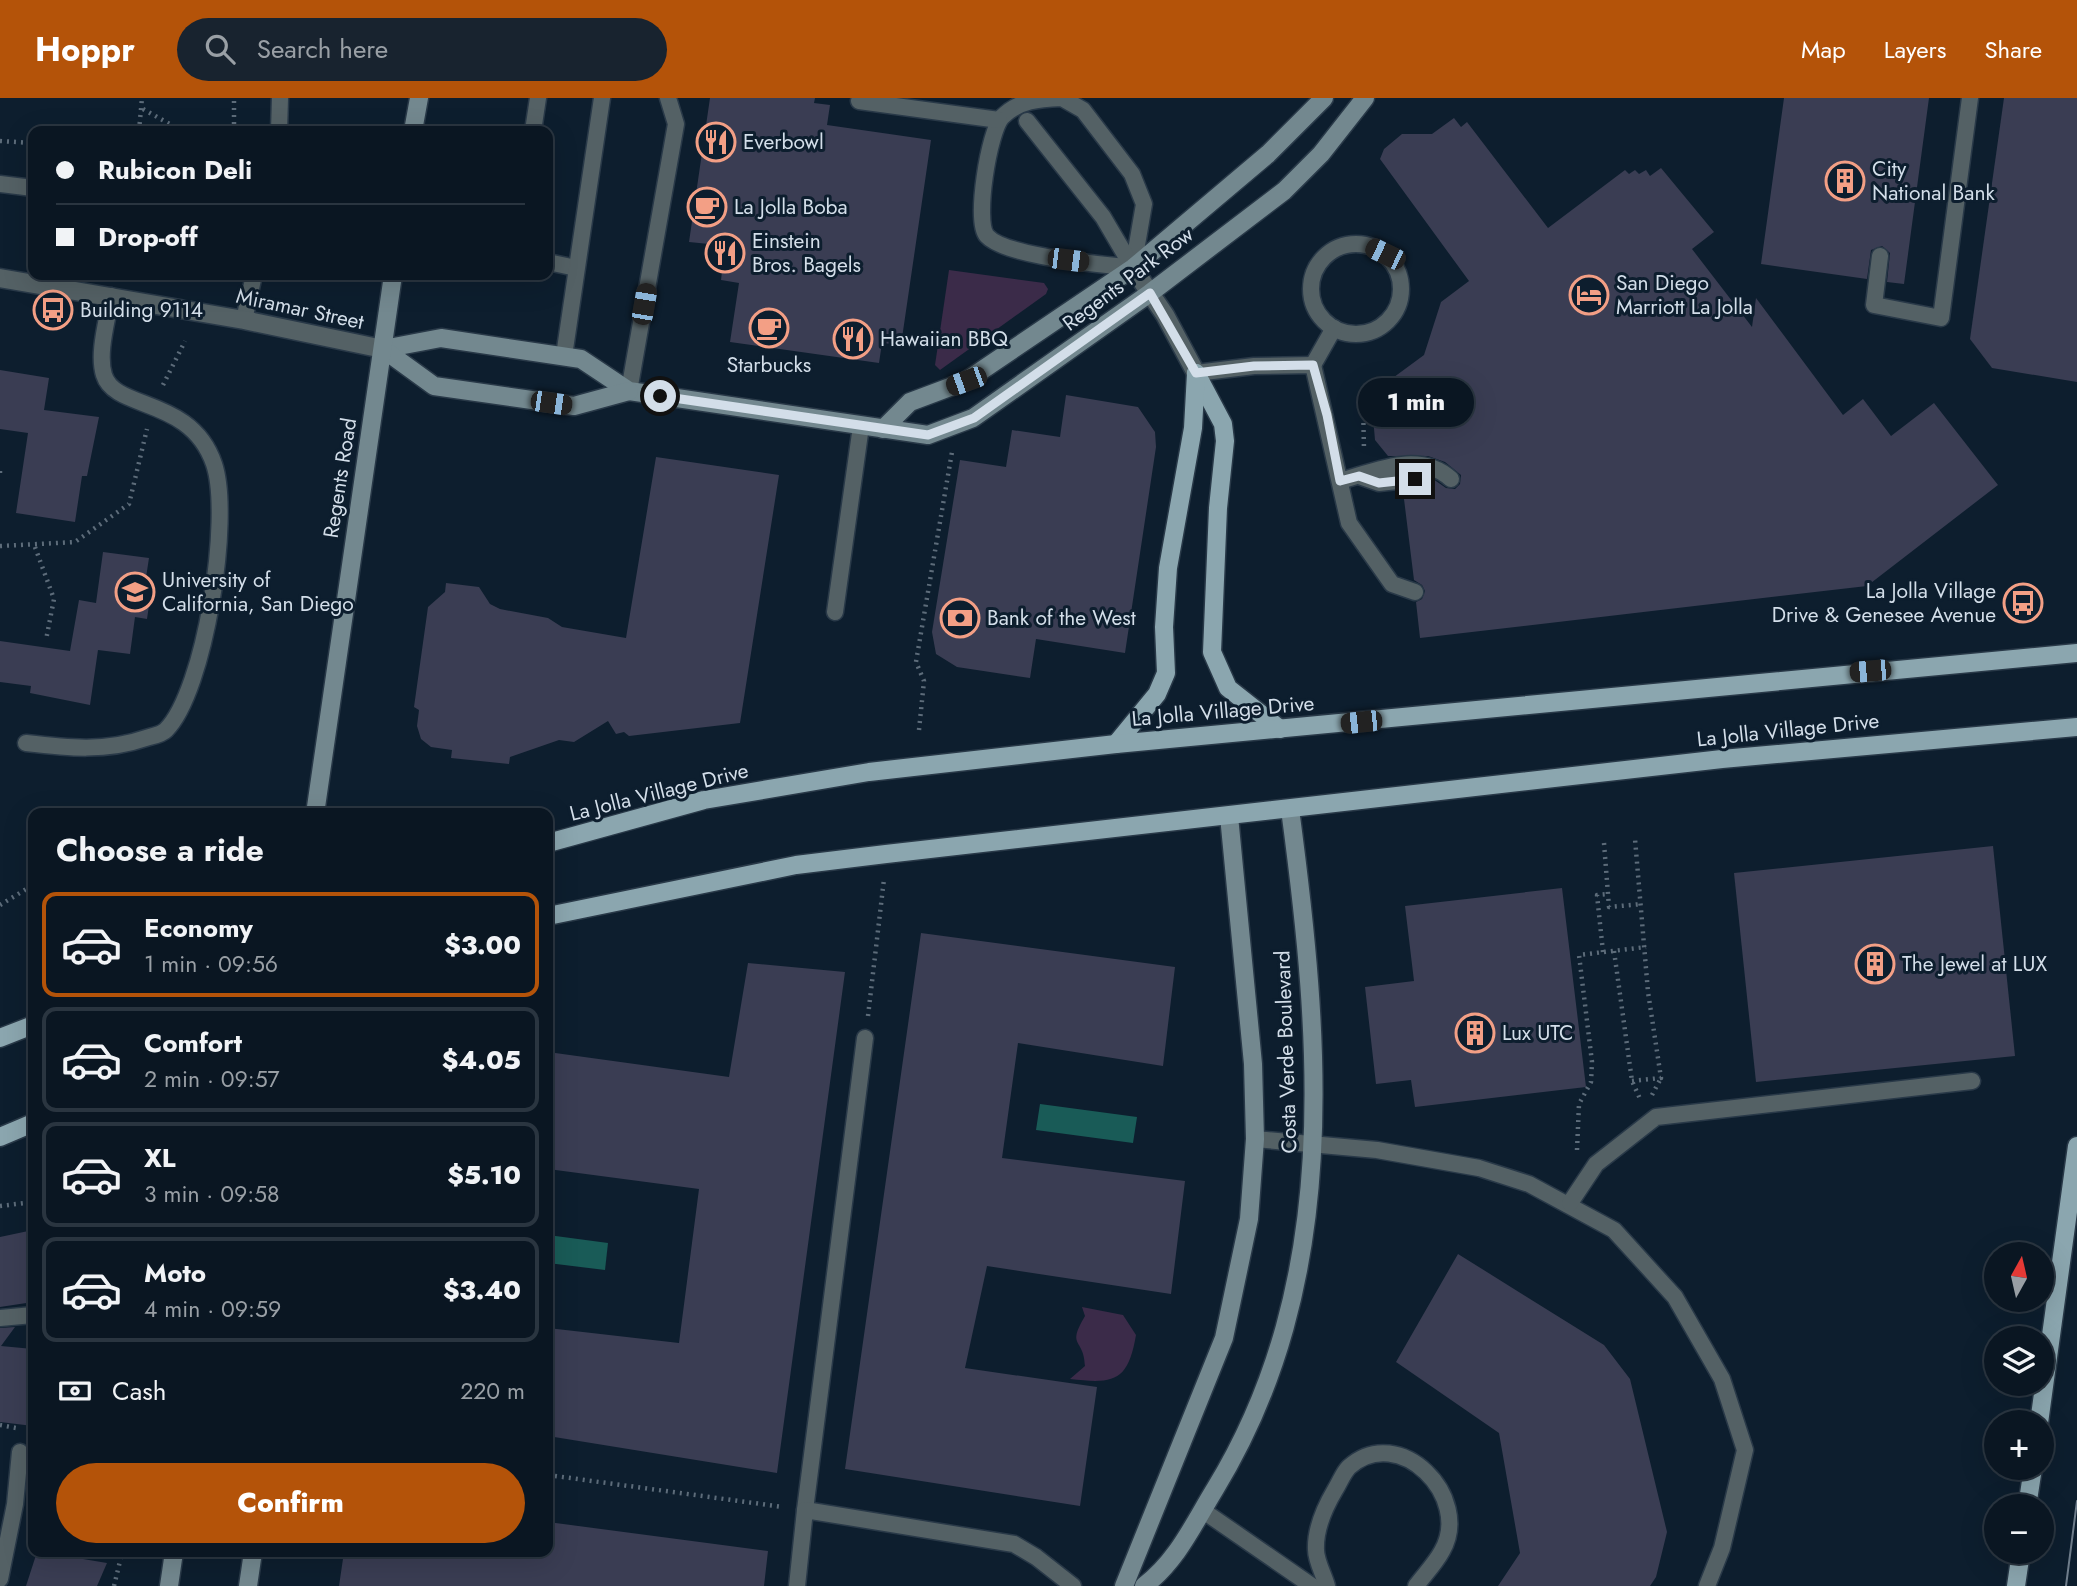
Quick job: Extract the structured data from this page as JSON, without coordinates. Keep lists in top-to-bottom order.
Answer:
{
  "streets": {
    "main road": ["La Jolla Village Drive"],
    "street": [
      "Regents Park Row",
      "Miramar Street",
      "Regents Road",
      "Costa Verde Boulevard"
    ]
  },
  "crossings": [
    ["Regents Park Row", "Miramar Street"],
    ["Regents Park Row", "Regents Road"],
    ["Miramar Street", "Regents Road"],
    ["La Jolla Village Drive", "Costa Verde Boulevard"]
  ],
  "places": {
    "restaurant": ["Everbowl", "Einstein Bros. Bagels", "Hawaiian BBQ"],
    "building": ["City National Bank", "The Jewel at LUX", "Lux UTC"],
    "cafe": ["La Jolla Boba", "Starbucks"],
    "hotel": ["San Diego Marriott La Jolla"],
    "bus stop": ["Building 9114", "La Jolla Village Drive & Genesee Avenue"],
    "school or university": ["University of California, San Diego"],
    "bank": ["Bank of the West"]
  },
  "north": "top",
  "page": {
    "header": "Hoppr",
    "search": "Search here",
    "nav": ["Map", "Layers", "Share"],
    "banner": ["Rubicon Deli", "Drop-off"],
    "bubble": "1 min",
    "heading": "Choose a ride",
    "list": [
      {
        "name": "Economy",
        "note": "1 min · 09:56",
        "value": "$3.00"
      },
      {
        "name": "Comfort",
        "note": "2 min · 09:57",
        "value": "$4.05"
      },
      {
        "name": "XL",
        "note": "3 min · 09:58",
        "value": "$5.10"
      },
      {
        "name": "Moto",
        "note": "4 min · 09:59",
        "value": "$3.40"
      }
    ],
    "map_buttons": ["+", "−"],
    "pay": ["Cash", "220 m"],
    "buttons": "Confirm"
  }
}
